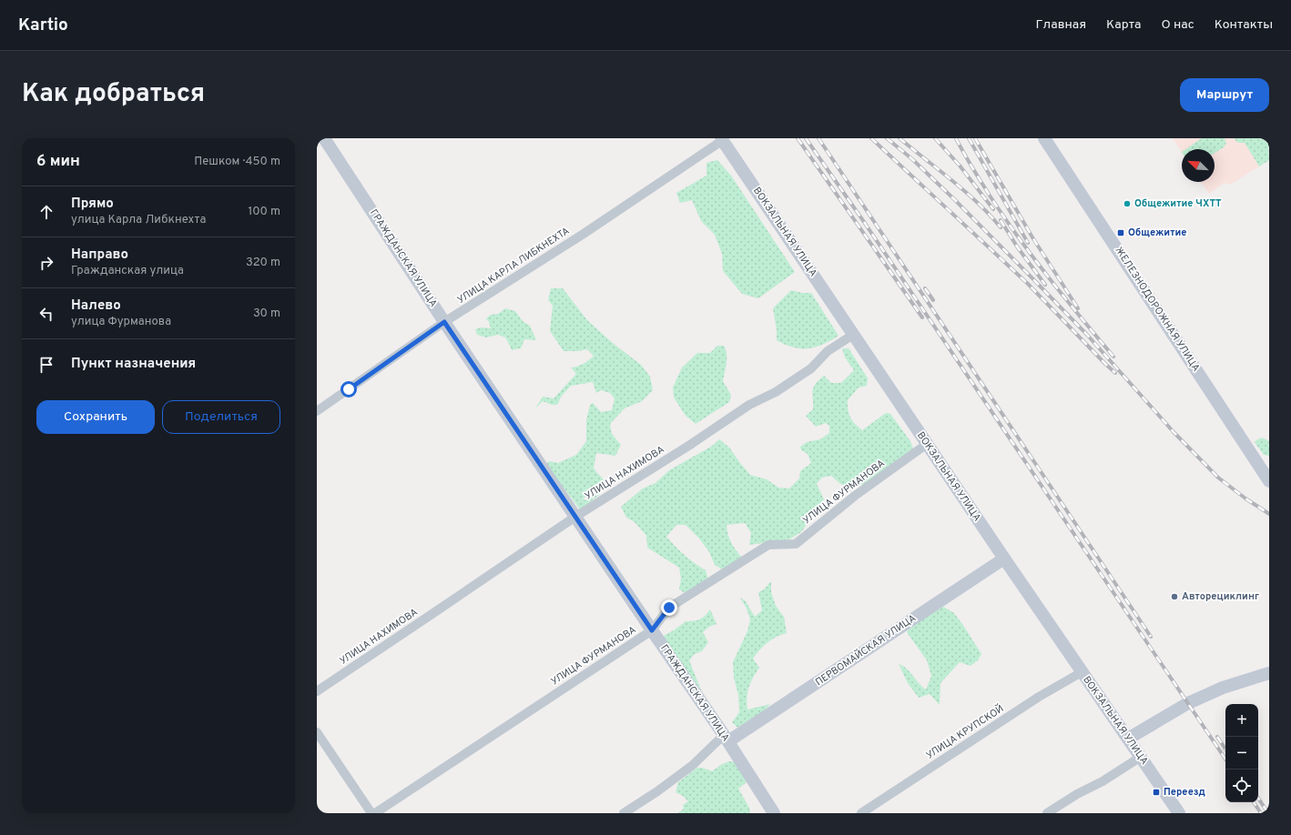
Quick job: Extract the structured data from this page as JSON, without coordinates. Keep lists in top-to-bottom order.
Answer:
{
  "streets": {
    "street": [
      "ВОКЗАЛЬНАЯ УЛИЦА",
      "ГРАЖДАНСКАЯ УЛИЦА",
      "УЛИЦА КАРЛА ЛИБКНЕХТА",
      "ЖЕЛЕЗНОДОРОЖНАЯ УЛИЦА",
      "УЛИЦА НАХИМОВА",
      "УЛИЦА ФУРМАНОВА",
      "ПЕРВОМАЙСКАЯ УЛИЦА",
      "УЛИЦА КРУПСКОЙ"
    ]
  },
  "crossings": [
    ["ВОКЗАЛЬНАЯ УЛИЦА", "УЛИЦА КАРЛА ЛИБКНЕХТА"],
    ["ВОКЗАЛЬНАЯ УЛИЦА", "УЛИЦА НАХИМОВА"],
    ["ВОКЗАЛЬНАЯ УЛИЦА", "УЛИЦА ФУРМАНОВА"],
    ["ВОКЗАЛЬНАЯ УЛИЦА", "ПЕРВОМАЙСКАЯ УЛИЦА"],
    ["ВОКЗАЛЬНАЯ УЛИЦА", "УЛИЦА КРУПСКОЙ"],
    ["ГРАЖДАНСКАЯ УЛИЦА", "УЛИЦА КАРЛА ЛИБКНЕХТА"],
    ["ГРАЖДАНСКАЯ УЛИЦА", "УЛИЦА НАХИМОВА"],
    ["ГРАЖДАНСКАЯ УЛИЦА", "УЛИЦА ФУРМАНОВА"],
    ["ГРАЖДАНСКАЯ УЛИЦА", "ПЕРВОМАЙСКАЯ УЛИЦА"]
  ],
  "places": {
    "other": ["Общежитие ЧХТТ", "Авторециклинг"],
    "transit": ["Общежитие", "Переезд"]
  },
  "north": "top left",
  "page": {
    "header": "Kartio",
    "nav": [
      "Главная",
      "Карта",
      "О нас",
      "Контакты"
    ],
    "title": "Как добраться",
    "buttons": [
      "Маршрут",
      ["Сохранить", "Поделиться"]
    ],
    "heading": ["6 мин", "Пешком · 450 m"],
    "list": [
      ["Прямо", "улица Карла Либкнехта", "100 m"],
      ["Направо", "Гражданская улица", "320 m"],
      ["Налево", "улица Фурманова", "30 m"],
      "Пункт назначения"
    ],
    "map_buttons": ["+", "−"]
  }
}
